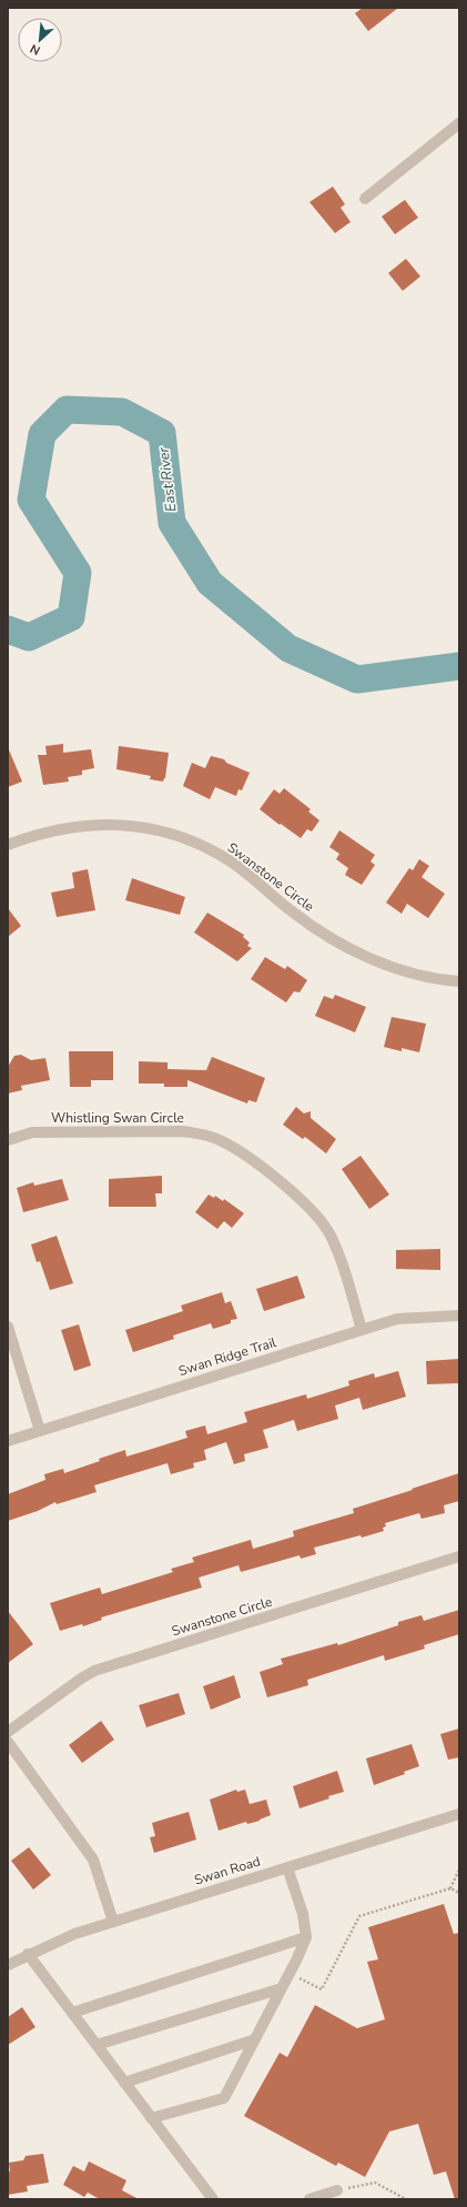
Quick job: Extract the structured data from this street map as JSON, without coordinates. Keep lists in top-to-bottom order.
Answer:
{
  "streets": {
    "street": [
      "Swanstone Circle",
      "Whistling Swan Circle",
      "Swan Ridge Trail",
      "Swan Road"
    ]
  },
  "crossings": [
    ["Whistling Swan Circle", "Swan Ridge Trail"]
  ],
  "water": ["East River"],
  "north": "bottom left"
}
